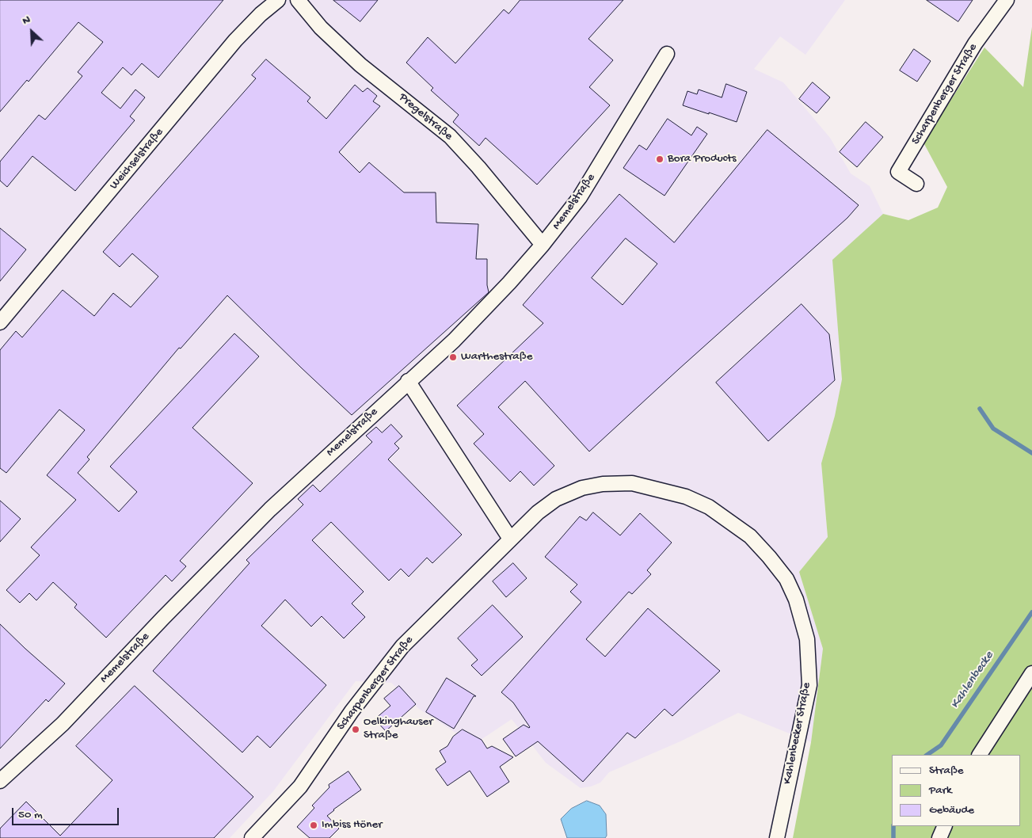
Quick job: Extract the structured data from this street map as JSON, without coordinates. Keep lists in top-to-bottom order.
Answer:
{
  "streets": {
    "street": [
      "Scharpenberger Straße",
      "Pregelstraße",
      "Weichselstraße",
      "Memelstraße",
      "Kahlenbecker Straße"
    ]
  },
  "crossings": [
    ["Scharpenberger Straße", "Kahlenbecker Straße"],
    ["Pregelstraße", "Memelstraße"]
  ],
  "water": ["Kahlenbecke"],
  "places": [
    "Bora Products",
    "Warthestraße",
    "Oelkinghauser Straße",
    "Imbiss Höner"
  ],
  "legend": ["Straße", "Park", "Gebäude"],
  "scale_bar": "50 m",
  "north": "top left"
}
